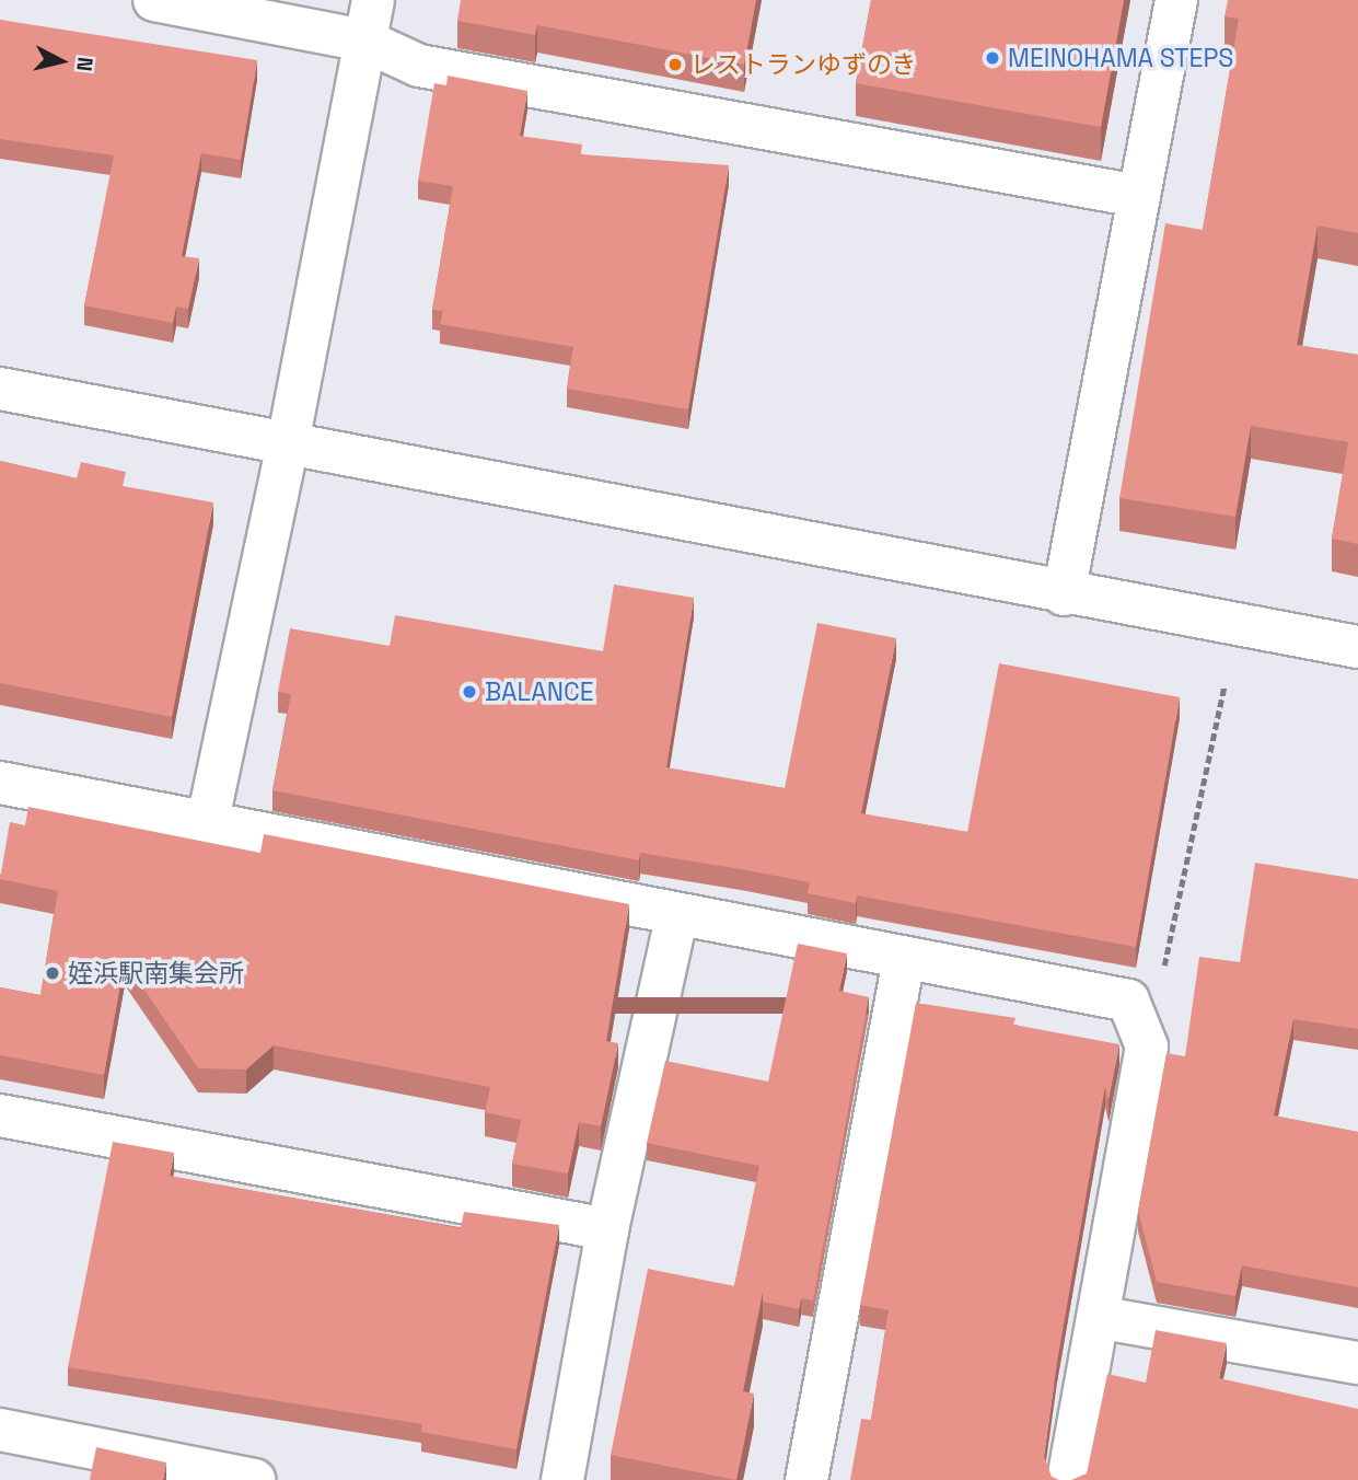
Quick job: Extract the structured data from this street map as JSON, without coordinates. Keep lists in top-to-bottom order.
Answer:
{
  "places": [
    "MEINOHAMA STEPS",
    "レストランゆずのき",
    "BALANCE",
    "姪浜駅南集会所"
  ],
  "north": "right"
}
